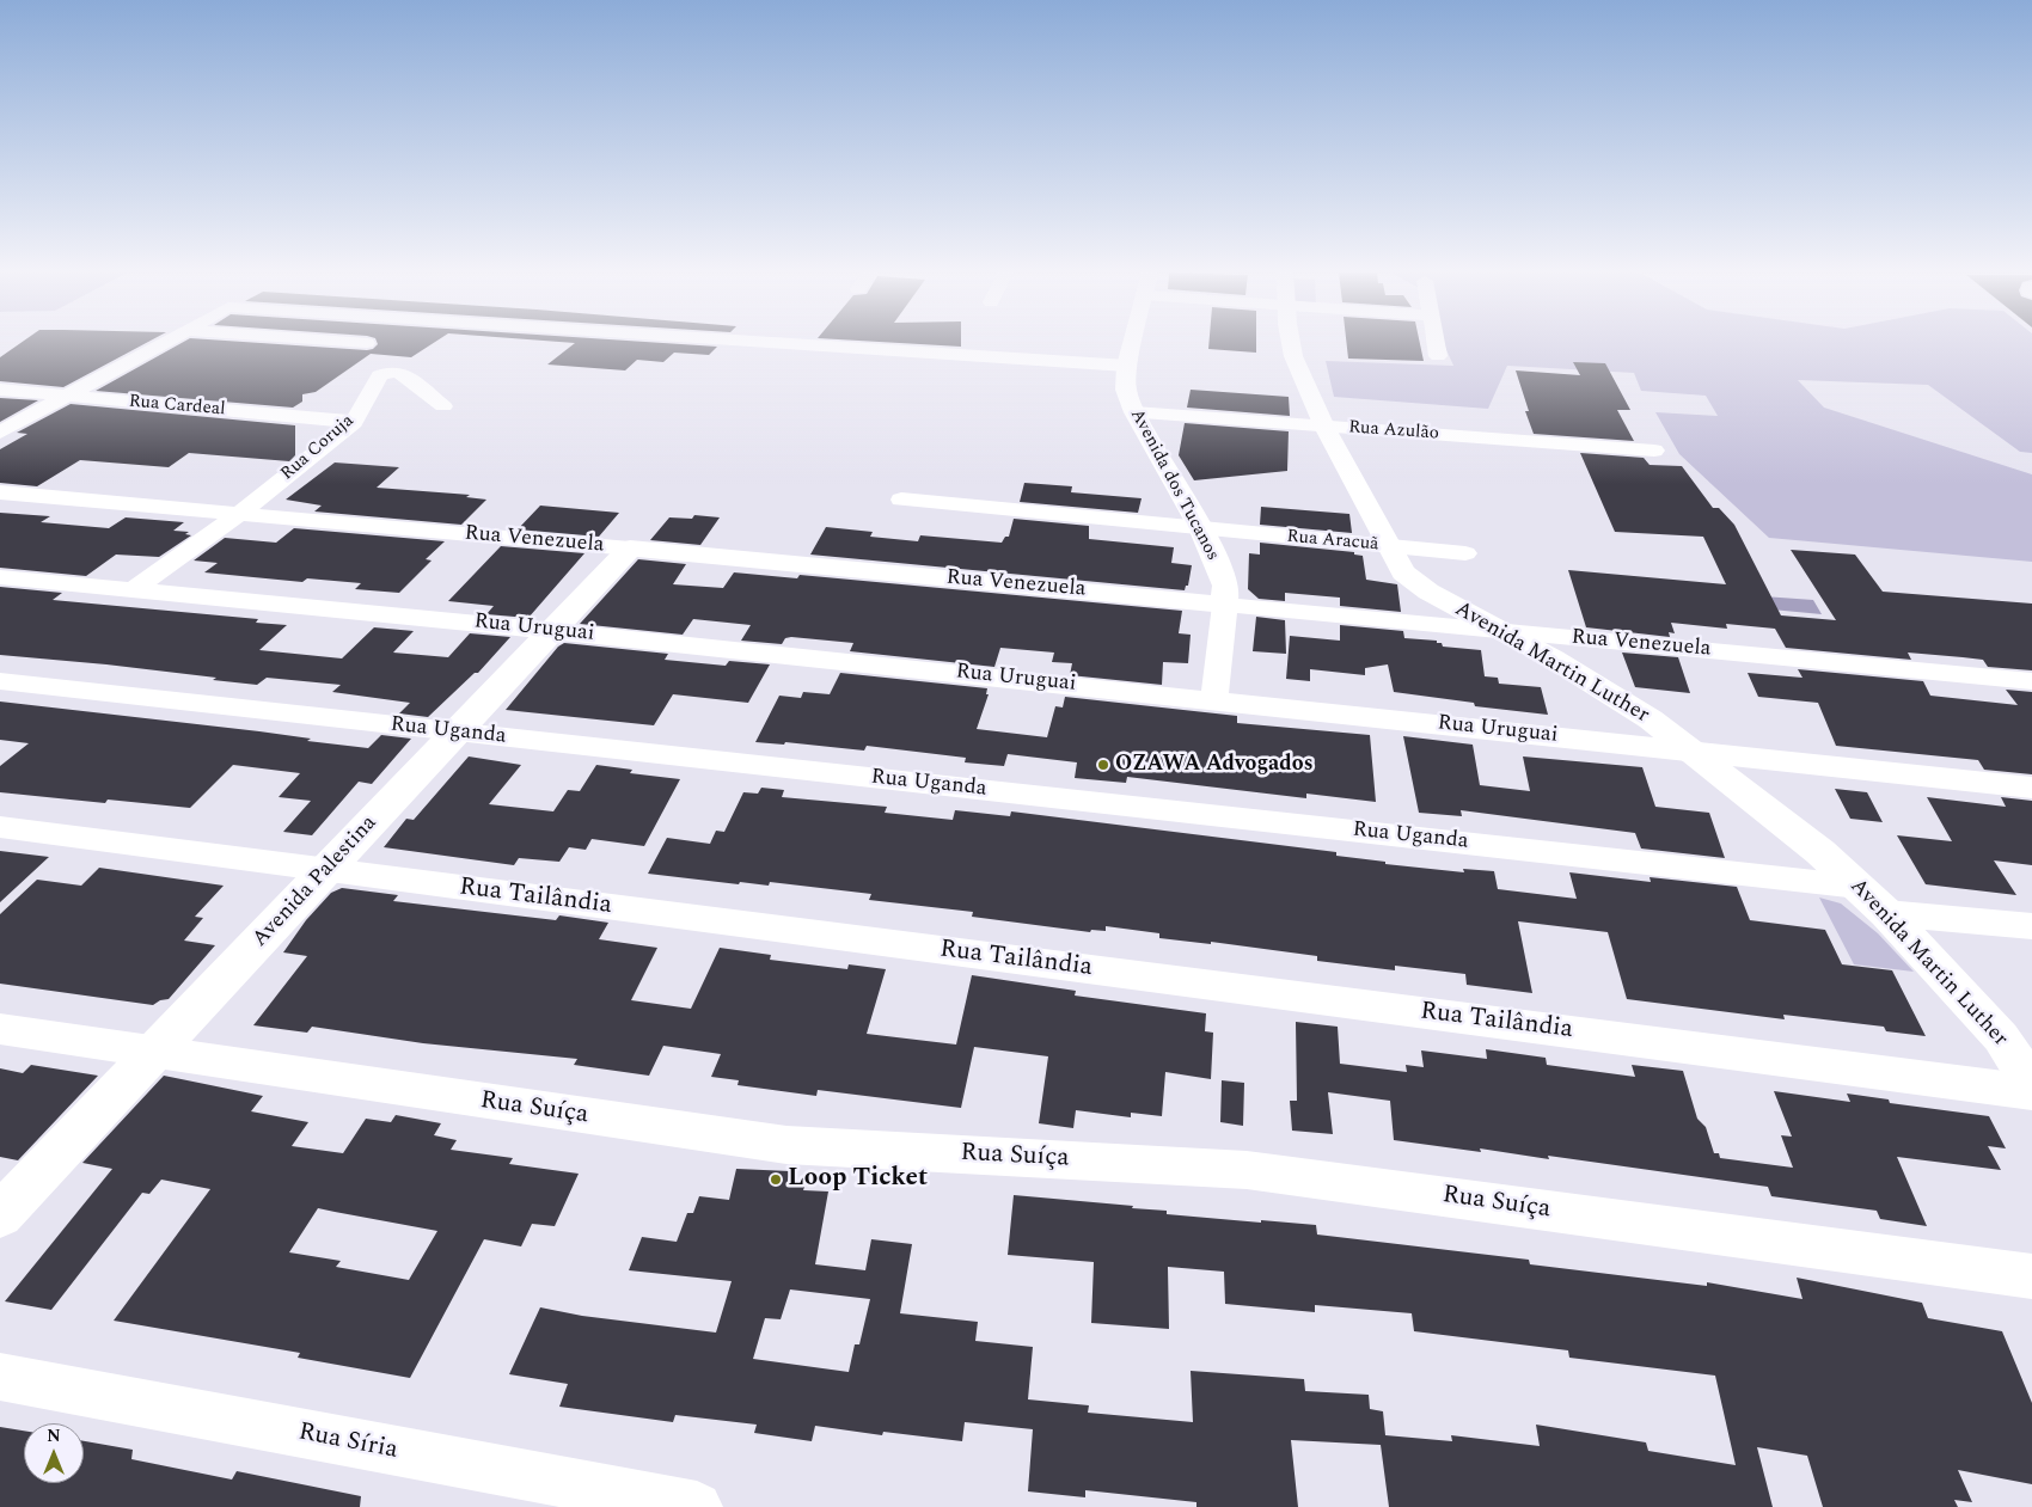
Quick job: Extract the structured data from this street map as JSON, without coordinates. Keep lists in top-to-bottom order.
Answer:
{
  "streets": {
    "street": [
      "Rua Cardeal",
      "Rua Azulão",
      "Rua Coruja",
      "Avenida dos Tucanos",
      "Rua Venezuela",
      "Rua Aracuã",
      "Rua Uruguai",
      "Avenida Martin Luther",
      "Rua Uganda",
      "Avenida Palestina",
      "Rua Tailândia",
      "Rua Suíça",
      "Rua Síria"
    ]
  },
  "crossings": [
    ["Rua Cardeal", "Rua Coruja"],
    ["Rua Azulão", "Avenida dos Tucanos"],
    ["Rua Azulão", "Avenida Martin Luther"],
    ["Rua Coruja", "Rua Venezuela"],
    ["Rua Coruja", "Rua Uruguai"],
    ["Avenida dos Tucanos", "Rua Venezuela"],
    ["Avenida dos Tucanos", "Rua Aracuã"],
    ["Avenida dos Tucanos", "Rua Uruguai"],
    ["Rua Venezuela", "Avenida Martin Luther"],
    ["Rua Venezuela", "Avenida Palestina"],
    ["Rua Aracuã", "Avenida Martin Luther"],
    ["Rua Uruguai", "Avenida Martin Luther"],
    ["Rua Uruguai", "Avenida Palestina"],
    ["Avenida Martin Luther", "Rua Uganda"],
    ["Rua Uganda", "Avenida Palestina"],
    ["Avenida Palestina", "Rua Tailândia"],
    ["Avenida Palestina", "Rua Suíça"]
  ],
  "places": ["OZAWA Advogados", "Loop Ticket"],
  "north": "top"
}
